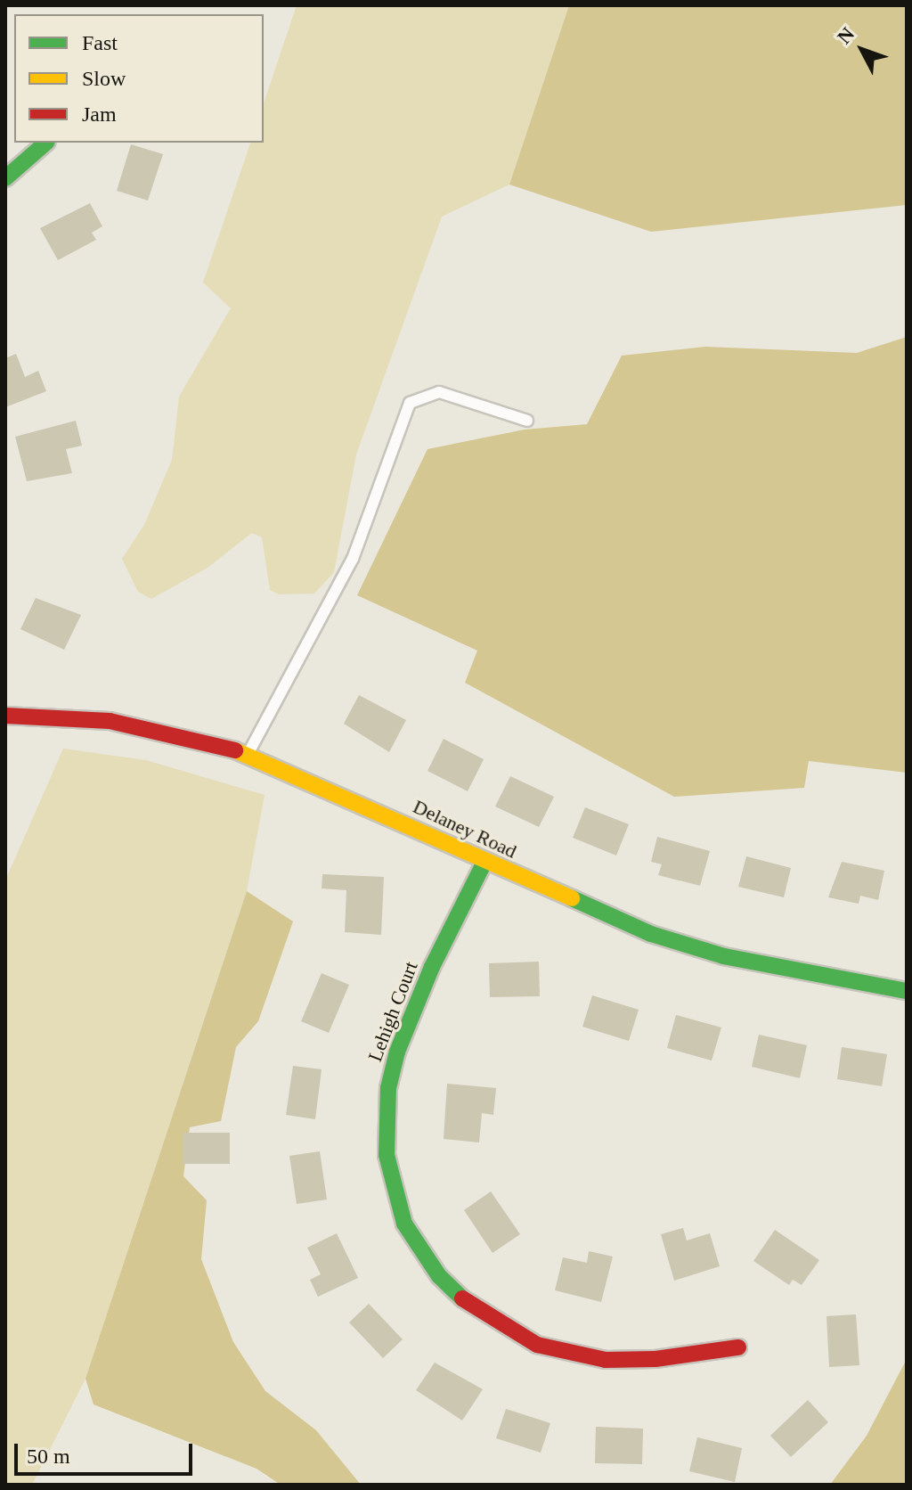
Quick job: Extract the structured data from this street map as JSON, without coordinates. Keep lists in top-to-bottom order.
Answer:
{
  "streets": {
    "street": ["Delaney Road", "Lehigh Court"]
  },
  "crossings": [
    ["Delaney Road", "Lehigh Court"]
  ],
  "legend": ["Fast", "Slow", "Jam"],
  "scale_bar": "50 m",
  "north": "top left"
}
